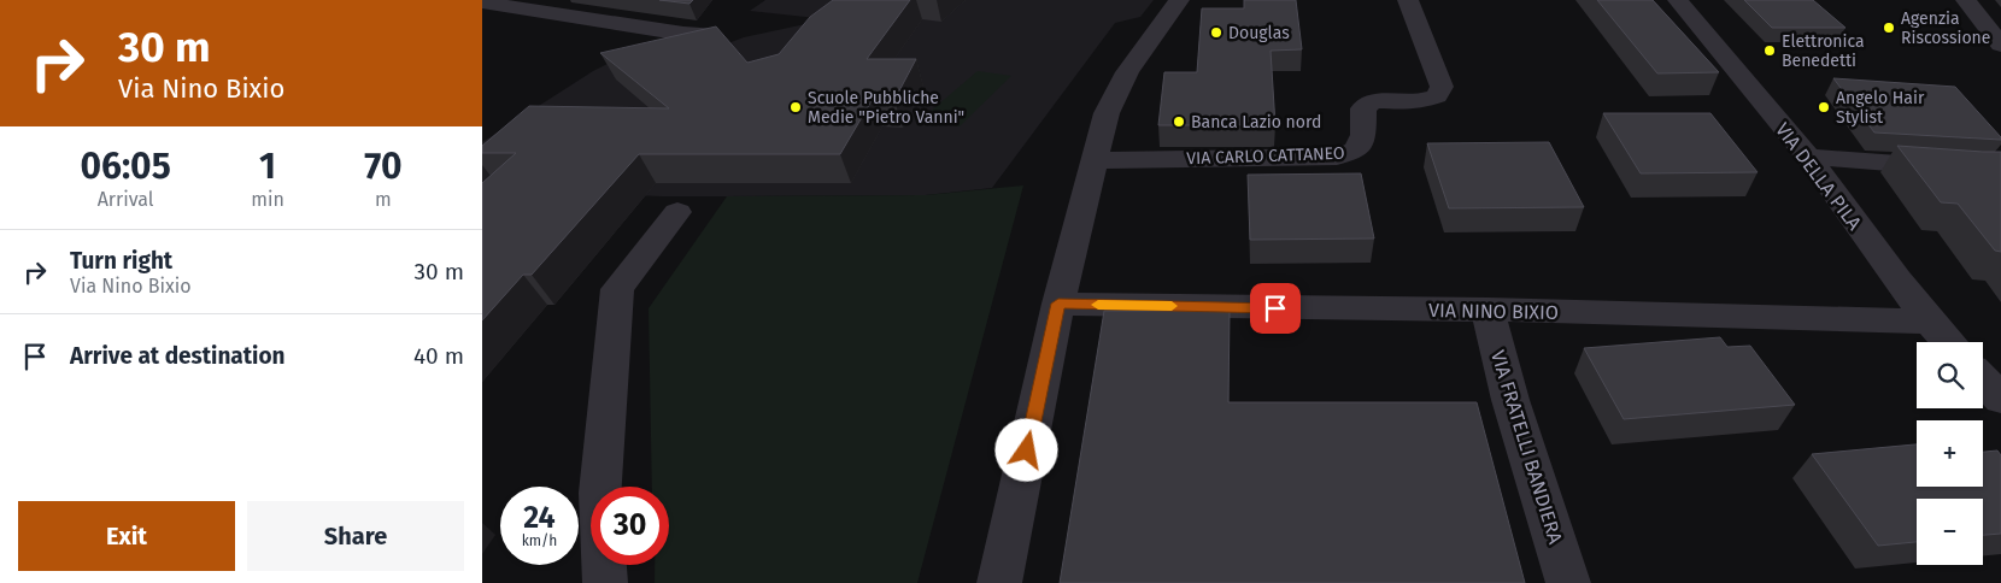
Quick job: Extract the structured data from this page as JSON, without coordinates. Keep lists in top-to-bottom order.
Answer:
{
  "streets": {
    "street": [
      "VIA CARLO CATTANEO",
      "VIA DELLA PILA",
      "VIA NINO BIXIO",
      "VIA FRATELLI BANDIERA"
    ]
  },
  "crossings": [
    ["VIA DELLA PILA", "VIA NINO BIXIO"],
    ["VIA NINO BIXIO", "VIA FRATELLI BANDIERA"]
  ],
  "places": [
    "Agenzia Riscossione",
    "Douglas",
    "Elettronica Benedetti",
    "Scuole Pubbliche Medie \"Pietro Vanni\"",
    "Angelo Hair Stylist",
    "Banca Lazio nord"
  ],
  "page": {
    "turn": ["30 m", "Via Nino Bixio"],
    "eta": [
      "06:05",
      "Arrival",
      "1",
      "min",
      "70",
      "m"
    ],
    "list": [
      {
        "name": "Turn right",
        "note": "Via Nino Bixio",
        "value": "30 m"
      },
      {
        "name": "Arrive at destination",
        "value": "40 m"
      }
    ],
    "map_buttons": ["+", "−"],
    "speed": "24 km/h",
    "limit": "30",
    "buttons": ["Exit", "Share"]
  }
}
